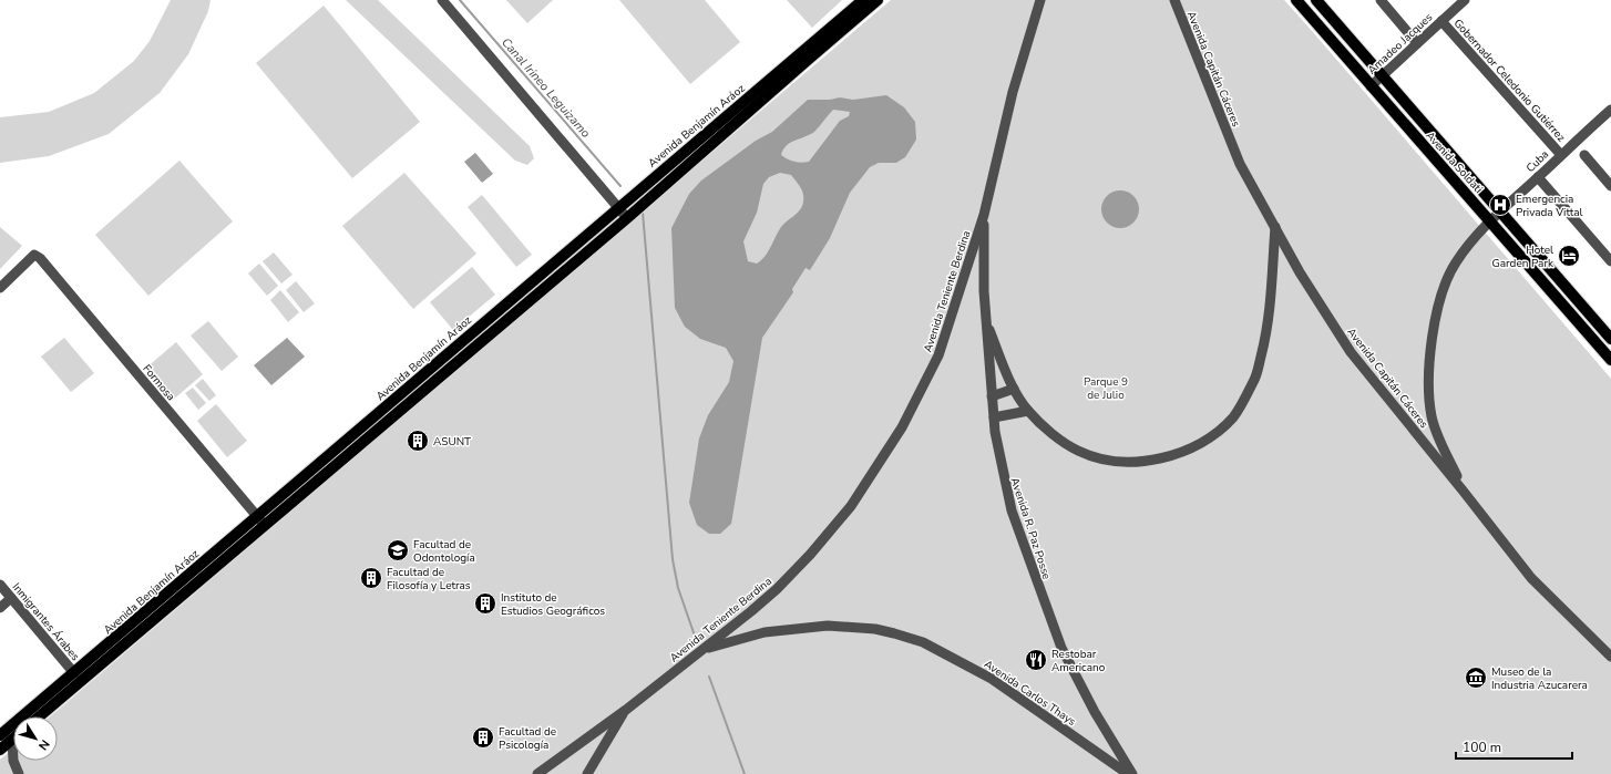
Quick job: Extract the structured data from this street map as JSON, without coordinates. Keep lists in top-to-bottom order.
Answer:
{
  "streets": {
    "main road": ["Avenida Benjamín Aráoz", "Avenida Soldati"],
    "street": [
      "Amadeo Jacques",
      "Avenida Capitán Cáceres",
      "Gobernador Celedonio Gutiérrez",
      "Cuba",
      "Avenida Teniente Berdina",
      "Formosa",
      "Avenida R. Paz Posse",
      "Inmigrantes Árabes",
      "Avenida Carlos Thays"
    ]
  },
  "crossings": [
    ["Amadeo Jacques", "Gobernador Celedonio Gutiérrez"],
    ["Amadeo Jacques", "Avenida Soldati"],
    ["Avenida Capitán Cáceres", "Cuba"],
    ["Gobernador Celedonio Gutiérrez", "Cuba"],
    ["Avenida Benjamín Aráoz", "Formosa"],
    ["Avenida Benjamín Aráoz", "Inmigrantes Árabes"],
    ["Cuba", "Avenida Soldati"],
    ["Avenida Teniente Berdina", "Avenida R. Paz Posse"],
    ["Avenida Teniente Berdina", "Avenida Carlos Thays"]
  ],
  "water": ["Canal Irineo Leguizamo"],
  "parks": ["Parque 9 de Julio"],
  "places": {
    "hospital": ["Emergencia Privada Vittal"],
    "hotel": ["Hotel Garden Park"],
    "building": [
      "ASUNT",
      "Facultad de Filosofía y Letras",
      "Instituto de Estudios Geográficos",
      "Facultad de Psicología"
    ],
    "school or university": ["Facultad de Odontología"],
    "restaurant": ["Restobar Americano"],
    "museum": ["Museo de la Industria Azucarera"]
  },
  "scale_bar": "100 m",
  "north": "bottom right"
}
